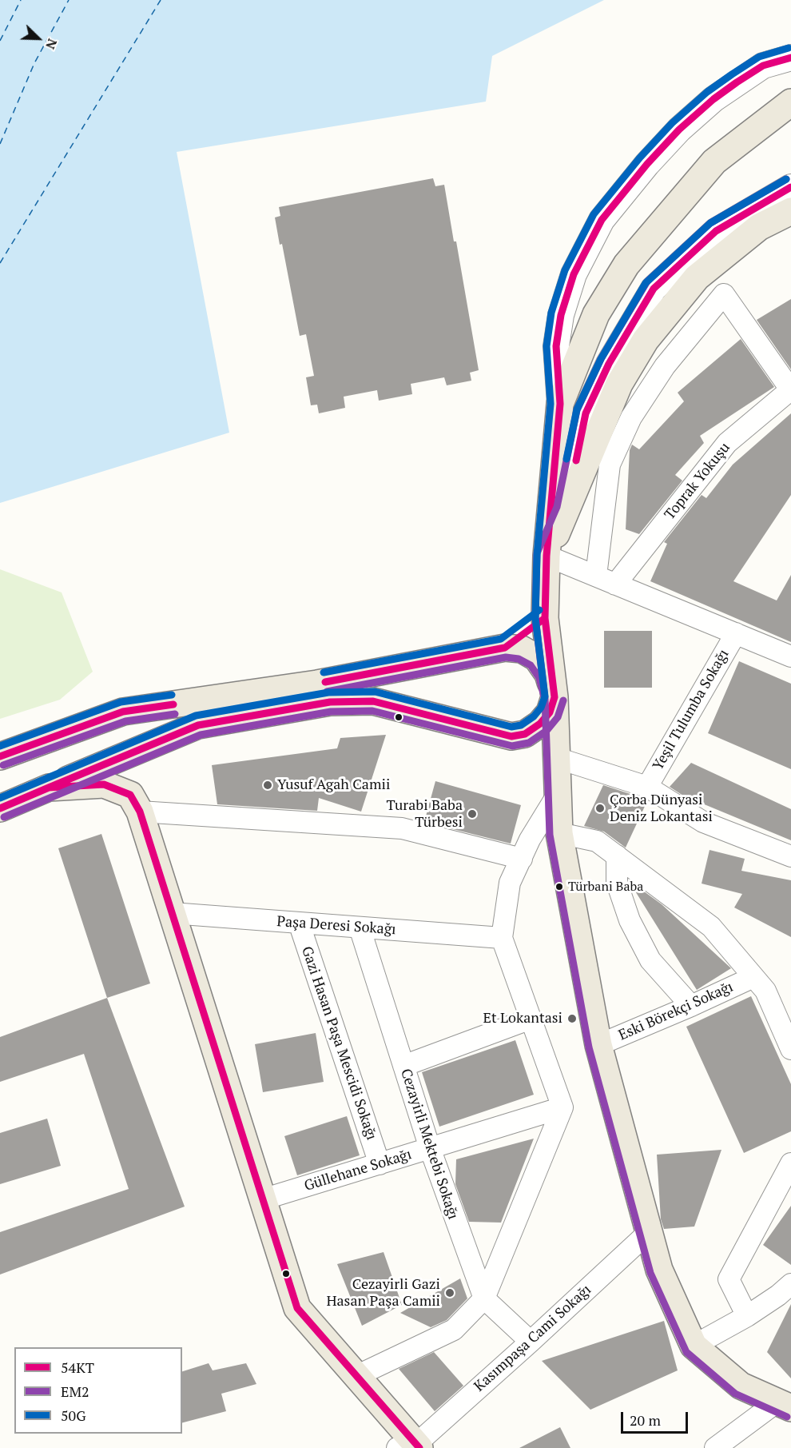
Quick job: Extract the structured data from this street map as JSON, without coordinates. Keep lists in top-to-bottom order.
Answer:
{
  "streets": {
    "street": [
      "Toprak Yokuşu",
      "Yeşil Tulumba Sokağı",
      "Paşa Deresi Sokağı",
      "Eski Börekçi Sokağı",
      "Gazi Hasan Paşa Mescidi Sokağı",
      "Cezayirli Mektebi Sokağı",
      "Güllehane Sokağı",
      "Kasımpaşa Cami Sokağı"
    ]
  },
  "crossings": [
    ["Paşa Deresi Sokağı", "Gazi Hasan Paşa Mescidi Sokağı"],
    ["Paşa Deresi Sokağı", "Cezayirli Mektebi Sokağı"],
    ["Gazi Hasan Paşa Mescidi Sokağı", "Güllehane Sokağı"],
    ["Cezayirli Mektebi Sokağı", "Güllehane Sokağı"],
    ["Cezayirli Mektebi Sokağı", "Kasımpaşa Cami Sokağı"]
  ],
  "places": [
    "Yusuf Agah Camii",
    "Çorba Dünyasi Deniz Lokantasi",
    "Turabi Baba Türbesi",
    "Türbani Baba",
    "Et Lokantasi",
    "Cezayirli Gazi Hasan Paşa Camii"
  ],
  "lines": ["transit line 50G", "transit line 54KT", "transit line EM2"],
  "legend": ["54KT", "EM2", "50G"],
  "scale_bar": "20 m",
  "north": "bottom right"
}
